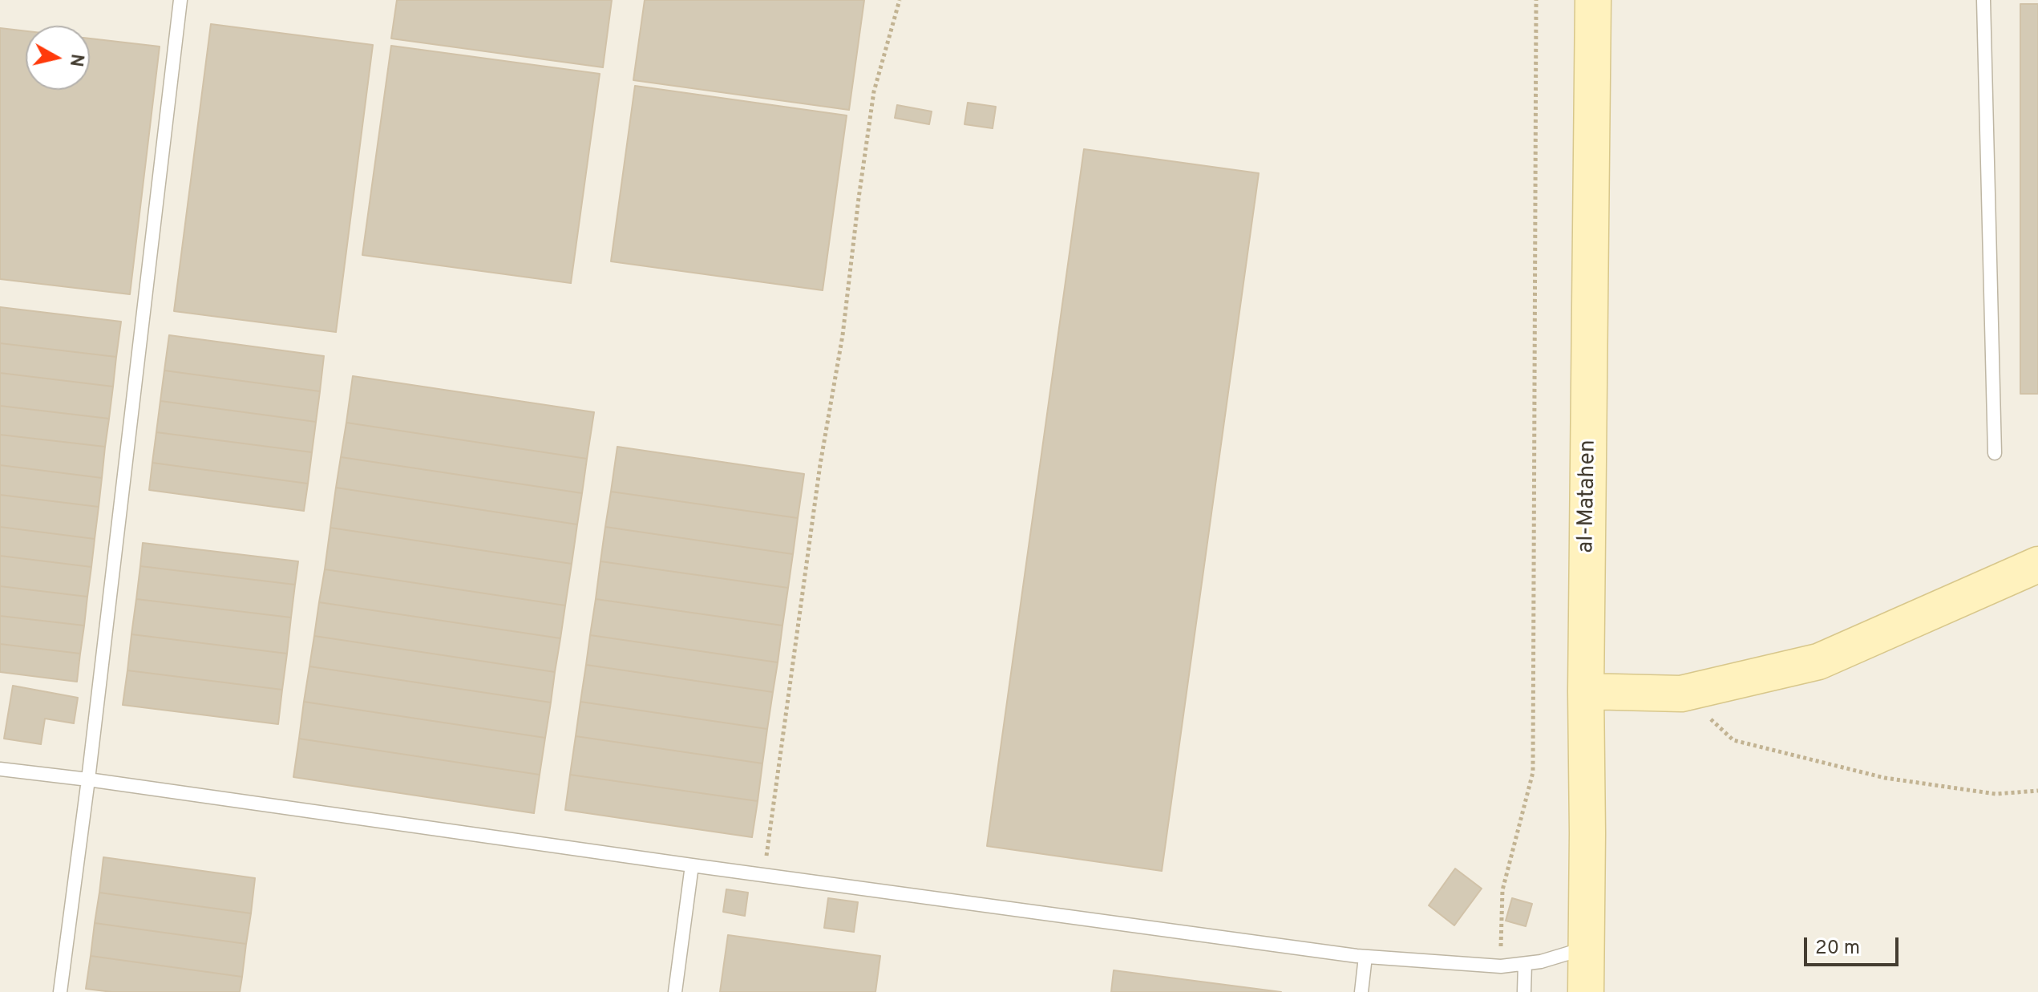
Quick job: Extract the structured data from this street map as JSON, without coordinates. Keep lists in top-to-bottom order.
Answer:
{
  "streets": {
    "main road": ["al-Matahen"]
  },
  "scale_bar": "20 m",
  "north": "right"
}
